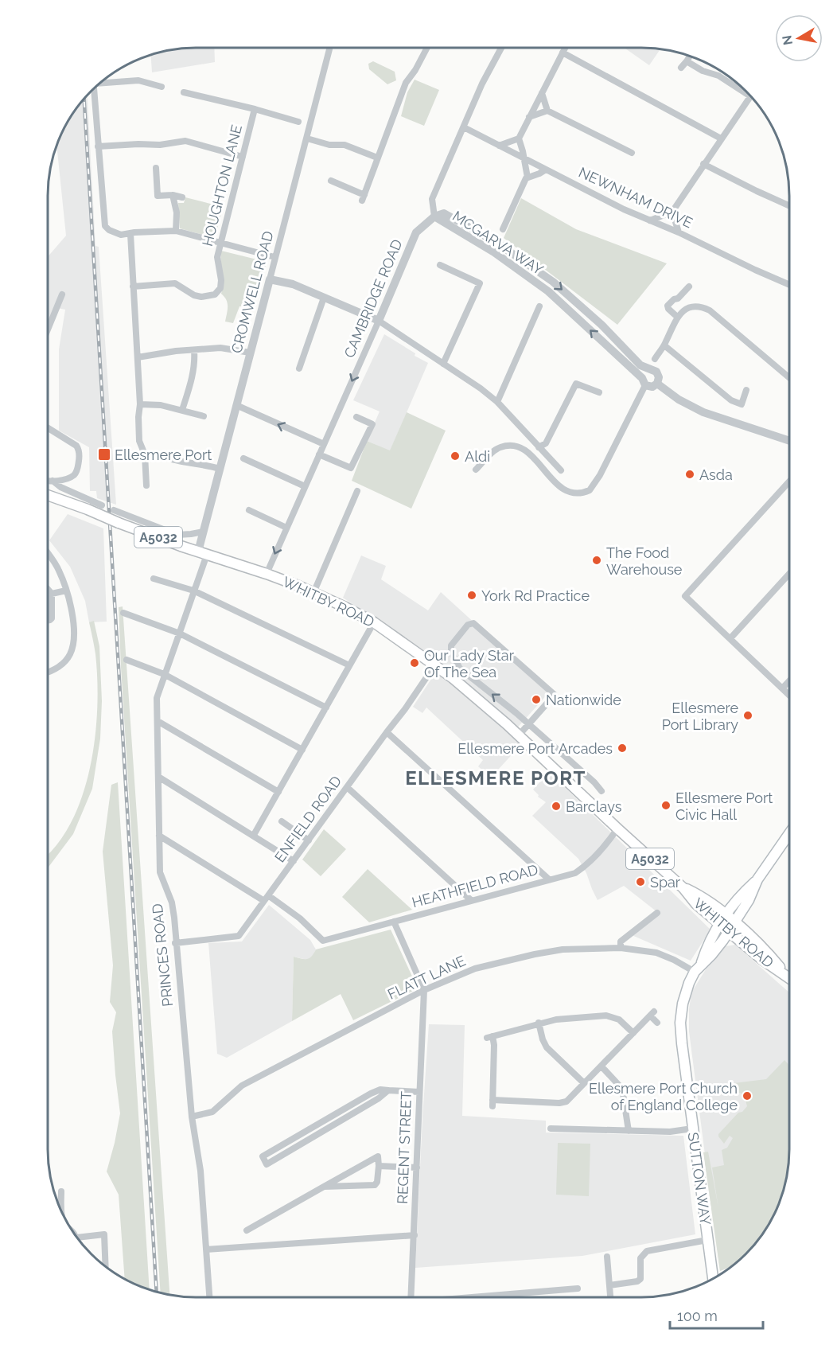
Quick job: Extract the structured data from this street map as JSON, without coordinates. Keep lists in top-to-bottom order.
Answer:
{
  "streets": {
    "main road": ["A5032", "WHITBY ROAD", "SUTTON WAY"],
    "street": [
      "HOUGHTON LANE",
      "NEWNHAM DRIVE",
      "MCGARVA WAY",
      "CROMWELL ROAD",
      "CAMBRIDGE ROAD",
      "ENFIELD ROAD",
      "HEATHFIELD ROAD",
      "PRINCES ROAD",
      "FLATT LANE",
      "REGENT STREET"
    ]
  },
  "crossings": [
    ["MCGARVA WAY", "CAMBRIDGE ROAD"],
    ["CROMWELL ROAD", "WHITBY ROAD"],
    ["CROMWELL ROAD", "PRINCES ROAD"],
    ["CAMBRIDGE ROAD", "WHITBY ROAD"],
    ["WHITBY ROAD", "ENFIELD ROAD"],
    ["WHITBY ROAD", "HEATHFIELD ROAD"],
    ["WHITBY ROAD", "PRINCES ROAD"],
    ["WHITBY ROAD", "SUTTON WAY"],
    ["ENFIELD ROAD", "HEATHFIELD ROAD"],
    ["ENFIELD ROAD", "PRINCES ROAD"],
    ["PRINCES ROAD", "FLATT LANE"],
    ["FLATT LANE", "REGENT STREET"],
    ["FLATT LANE", "SUTTON WAY"]
  ],
  "districts": ["ELLESMERE PORT"],
  "places": {
    "transit": ["Ellesmere Port"],
    "other": [
      "Aldi",
      "Asda",
      "The Food Warehouse",
      "York Rd Practice",
      "Our Lady Star Of The Sea",
      "Nationwide",
      "Ellesmere Port Library",
      "Ellesmere Port Arcades",
      "Ellesmere Port Civic Hall",
      "Barclays",
      "Spar",
      "Ellesmere Port Church of England College"
    ]
  },
  "scale_bar": "100 m",
  "north": "left"
}
